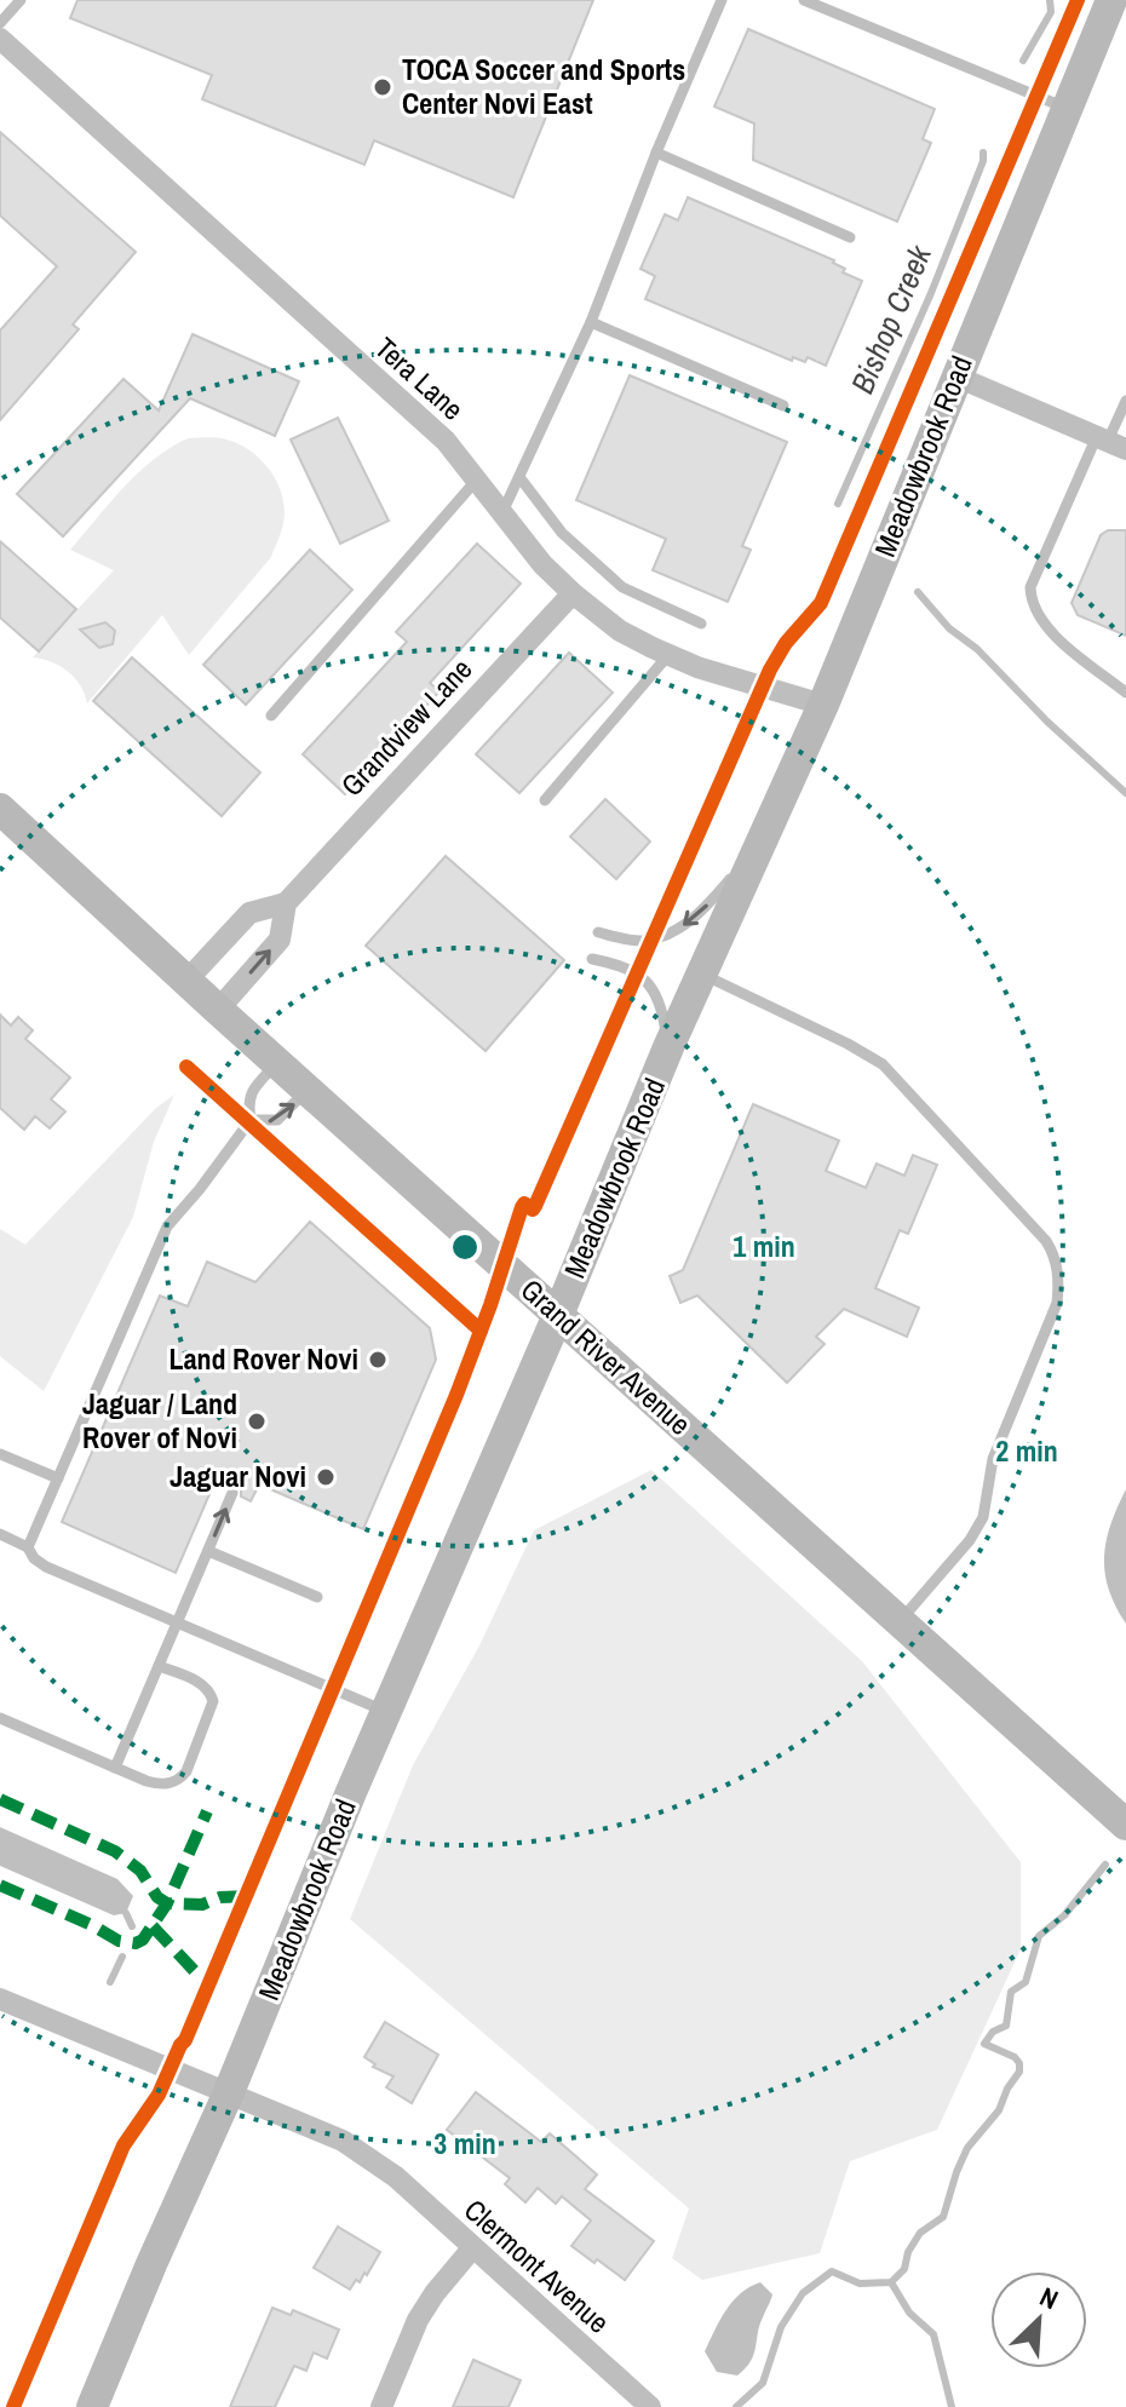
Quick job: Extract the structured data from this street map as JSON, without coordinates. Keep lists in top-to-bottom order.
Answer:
{
  "streets": {
    "street": [
      "Tera Lane",
      "Meadowbrook Road",
      "Grandview Lane",
      "Grand River Avenue",
      "Clermont Avenue"
    ]
  },
  "crossings": [
    ["Tera Lane", "Meadowbrook Road"],
    ["Tera Lane", "Grandview Lane"],
    ["Meadowbrook Road", "Grand River Avenue"],
    ["Meadowbrook Road", "Clermont Avenue"],
    ["Grandview Lane", "Grand River Avenue"]
  ],
  "water": ["Bishop Creek"],
  "places": [
    "TOCA Soccer and Sports Center Novi East",
    "Land Rover Novi",
    "Jaguar / Land Rover of Novi",
    "Jaguar Novi"
  ],
  "north": "top right",
  "rings": ["1 min", "2 min", "3 min"]
}
